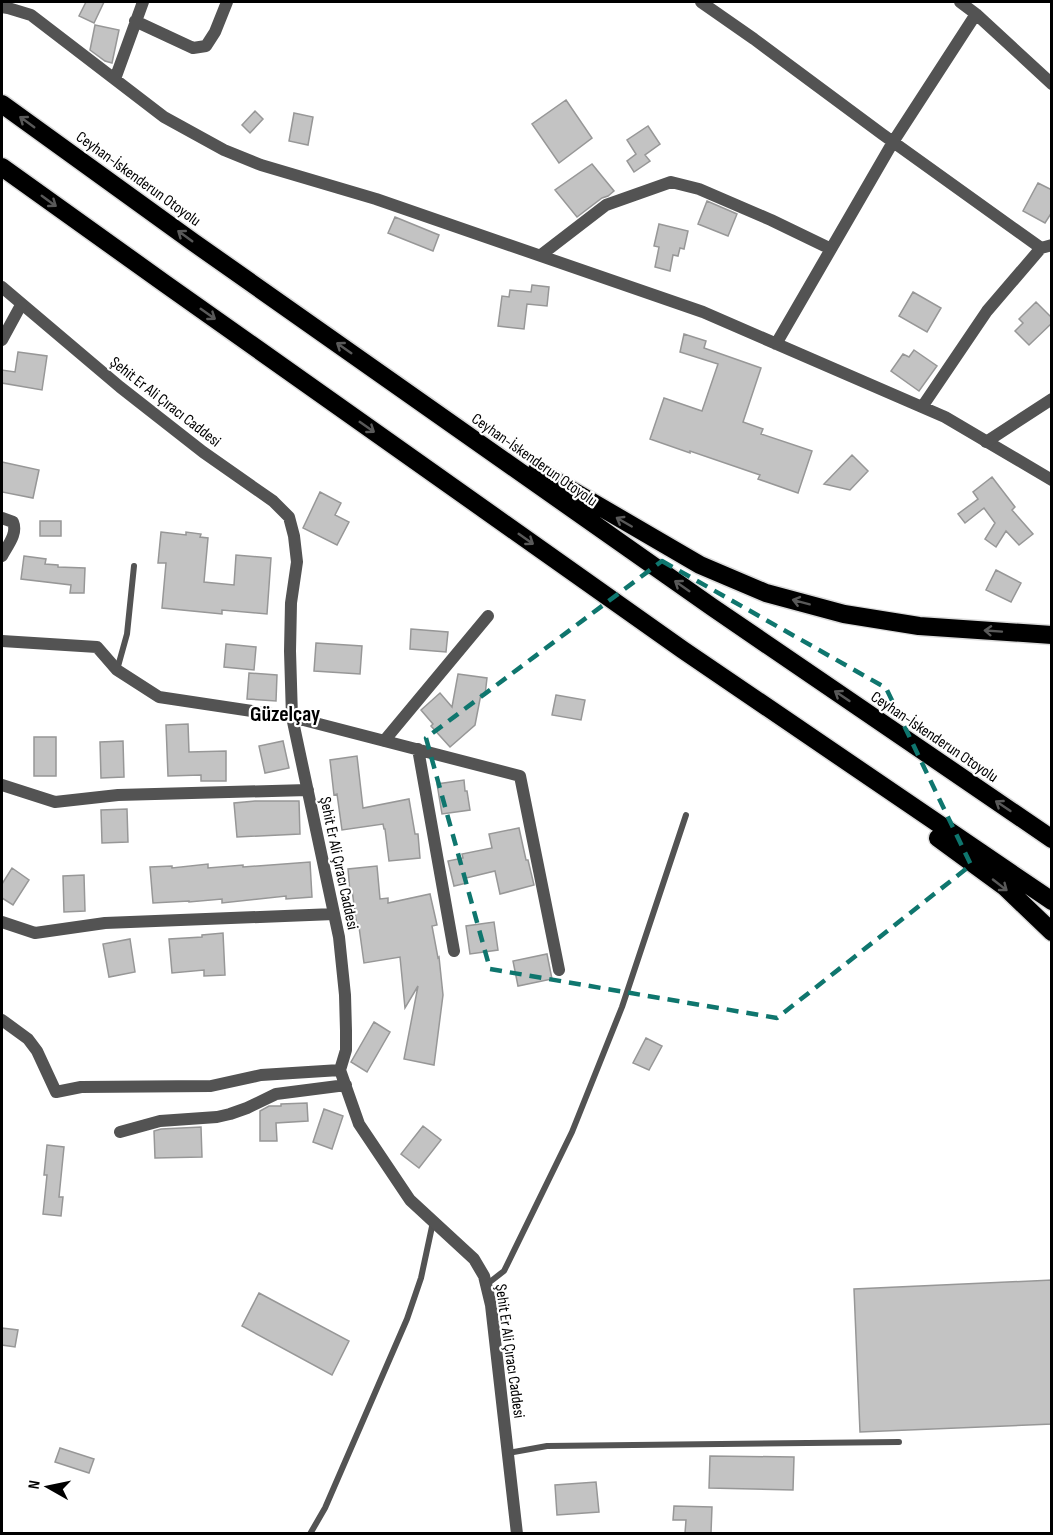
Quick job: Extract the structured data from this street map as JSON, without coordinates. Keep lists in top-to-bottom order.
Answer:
{
  "streets": {
    "highway": ["Ceyhan-İskenderun Otoyolu"],
    "street": ["Şehit Er Ali Çıracı Caddesi"]
  },
  "districts": ["Güzelçay"],
  "north": "left"
}
